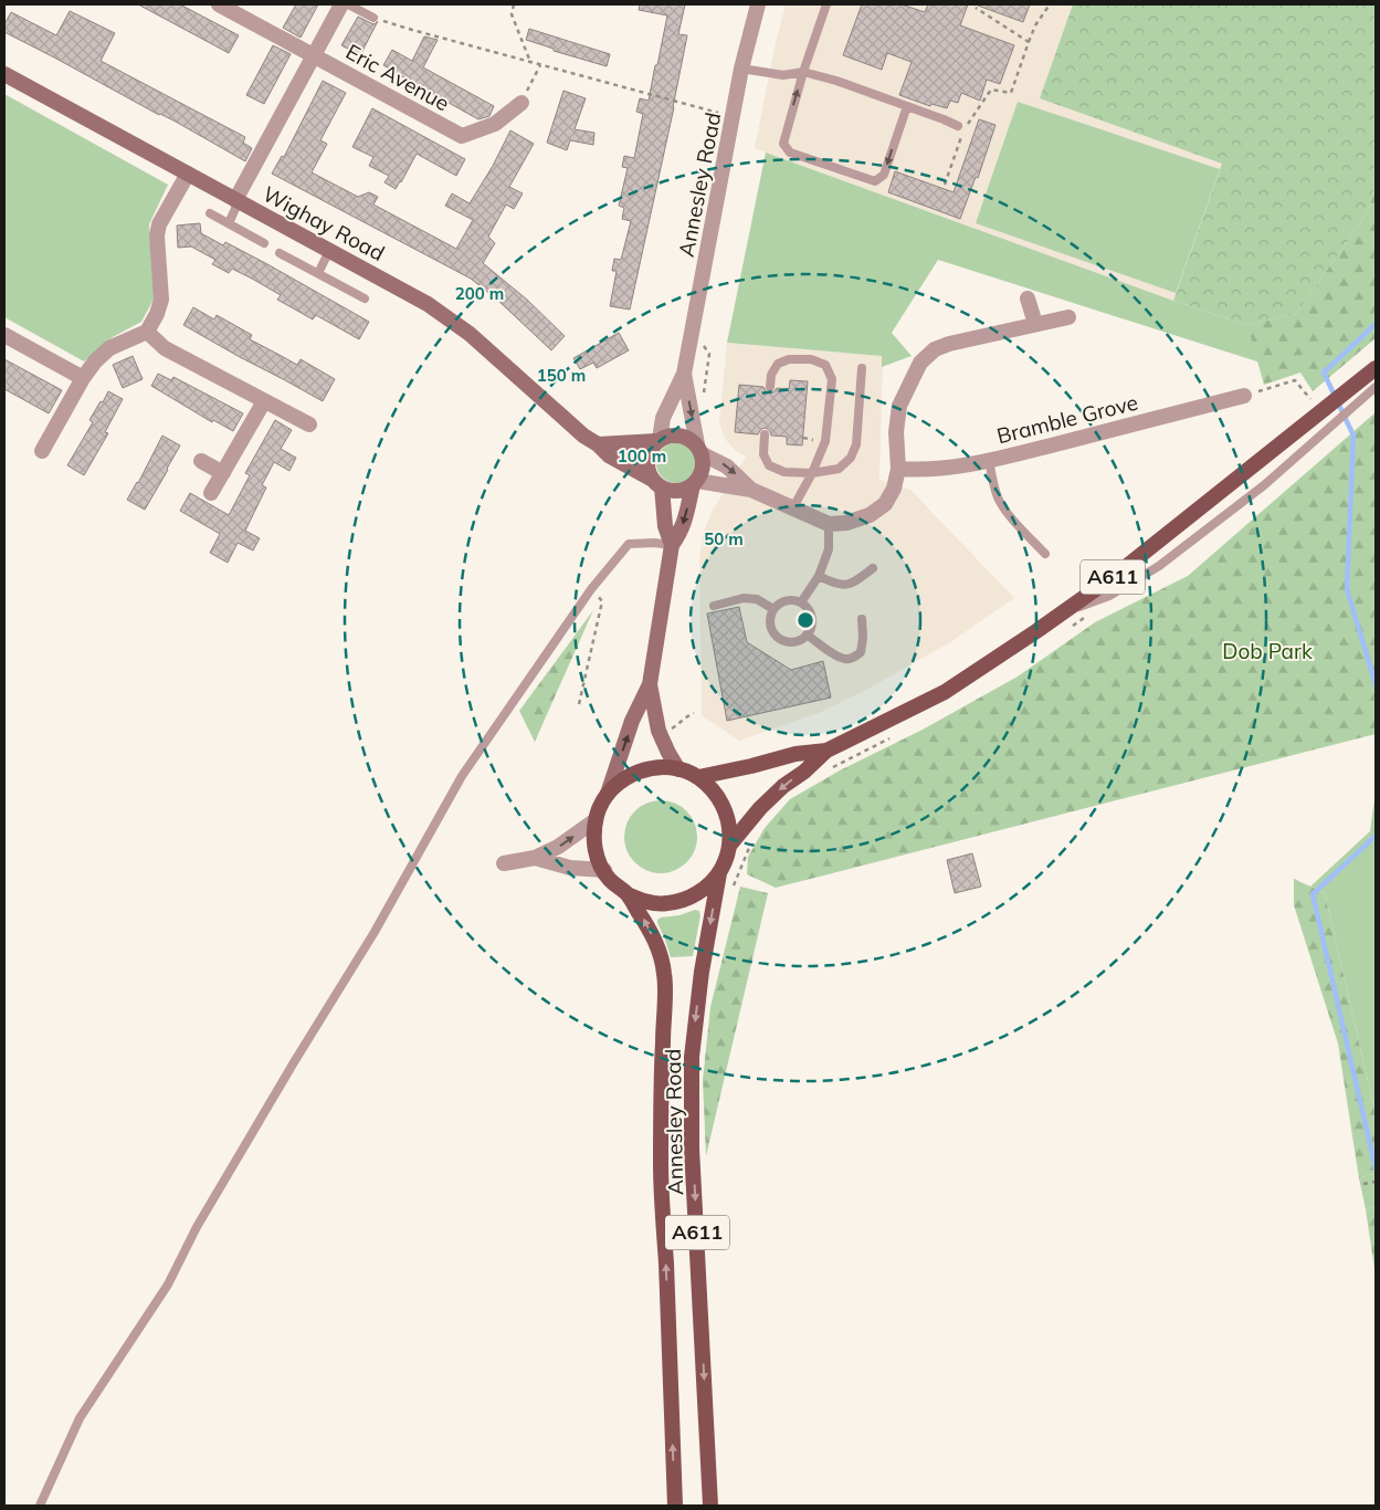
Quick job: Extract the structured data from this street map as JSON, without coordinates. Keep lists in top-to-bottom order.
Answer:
{
  "streets": {
    "main road": ["Annesley Road", "Wighay Road", "A611"],
    "street": ["Eric Avenue", "Bramble Grove"]
  },
  "crossings": [
    ["Annesley Road", "Wighay Road"],
    ["Annesley Road", "A611"]
  ],
  "parks": ["Dob Park"],
  "rings": [
    "200 m",
    "150 m",
    "100 m",
    "50 m"
  ]
}
